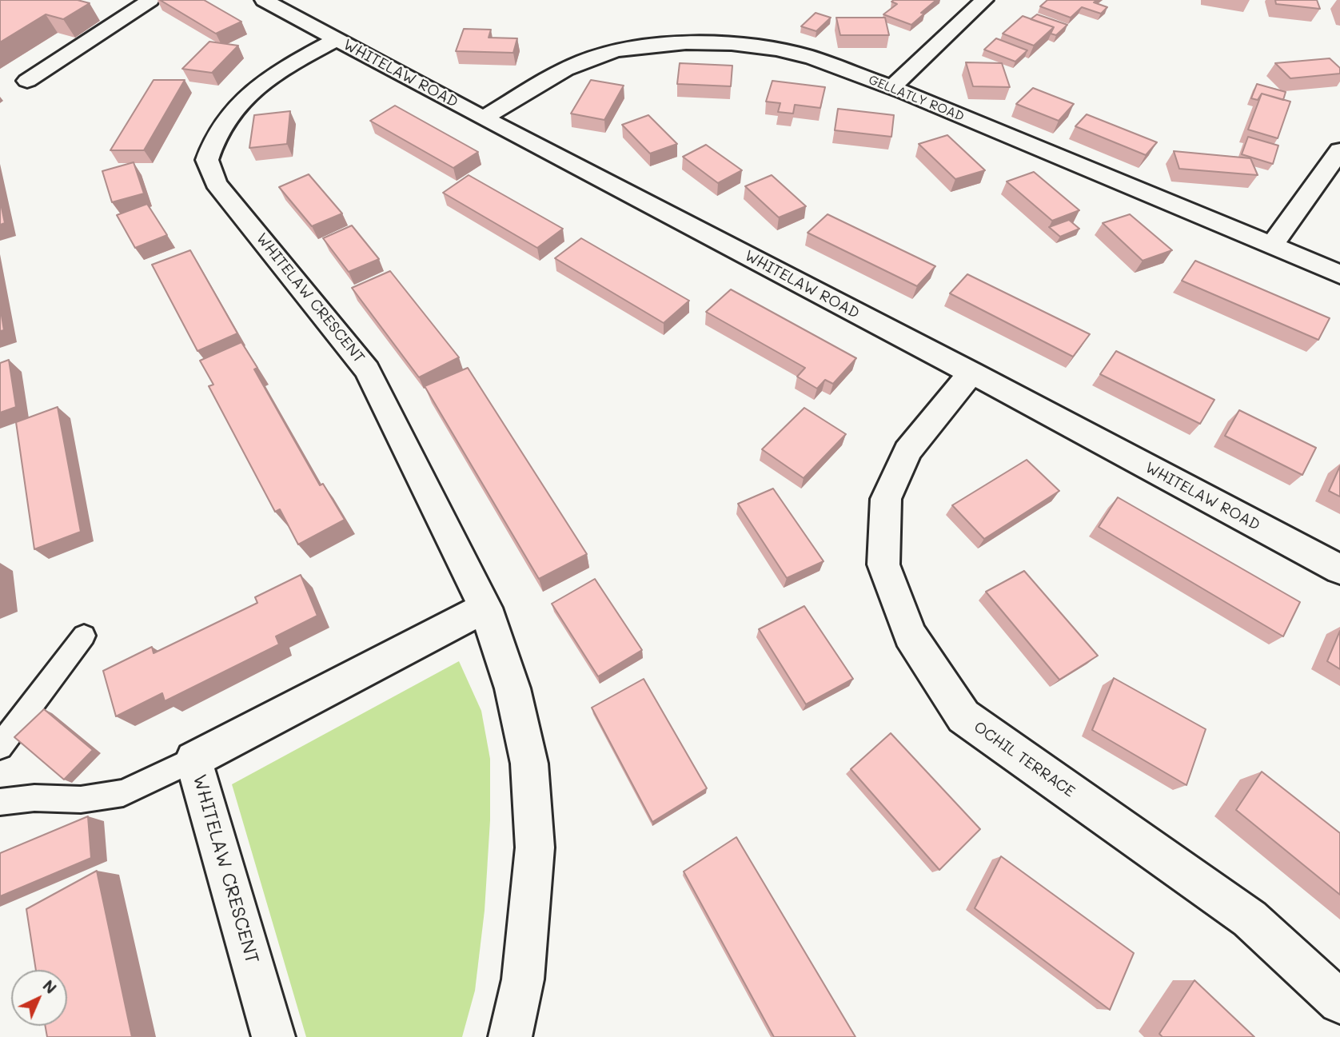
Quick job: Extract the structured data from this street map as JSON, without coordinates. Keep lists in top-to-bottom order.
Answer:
{
  "streets": {
    "street": [
      "WHITELAW ROAD",
      "GELLATLY ROAD",
      "WHITELAW CRESCENT",
      "OCHIL TERRACE"
    ]
  },
  "crossings": [
    ["WHITELAW ROAD", "GELLATLY ROAD"],
    ["WHITELAW ROAD", "WHITELAW CRESCENT"],
    ["WHITELAW ROAD", "OCHIL TERRACE"]
  ],
  "north": "top right"
}
